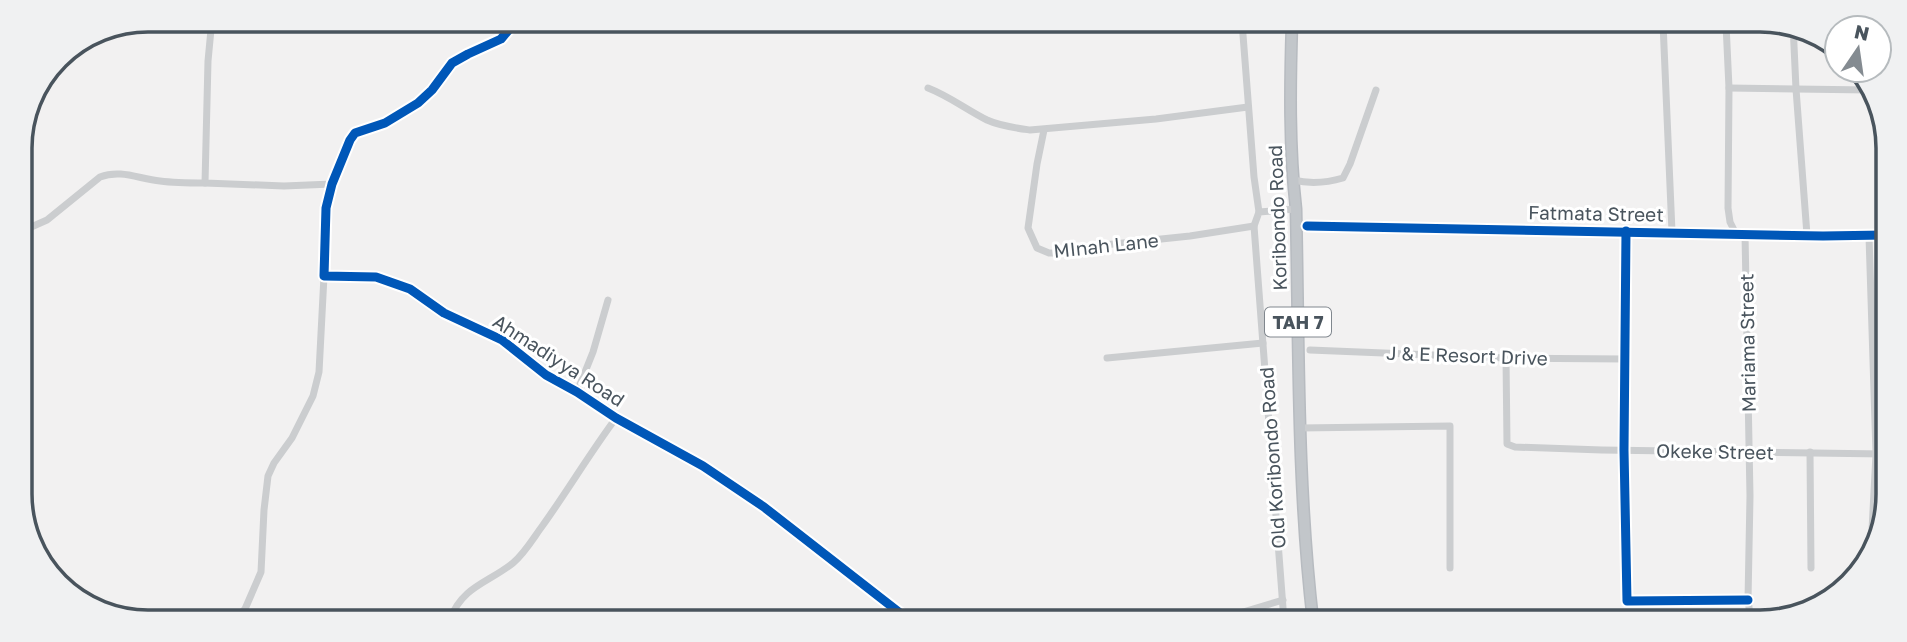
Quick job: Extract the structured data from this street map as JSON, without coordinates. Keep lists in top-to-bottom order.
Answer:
{
  "streets": {
    "highway": ["Koribondo Road", "TAH 7"],
    "street": [
      "Fatmata Street",
      "MInah Lane",
      "Mariama Street",
      "J & E Resort Drive",
      "Ahmadiyya Road",
      "Okeke Street",
      "Old Koribondo Road"
    ]
  },
  "crossings": [
    ["Fatmata Street", "Mariama Street"],
    ["MInah Lane", "Old Koribondo Road"],
    ["Mariama Street", "Okeke Street"],
    ["J & E Resort Drive", "Okeke Street"]
  ],
  "north": "top"
}
